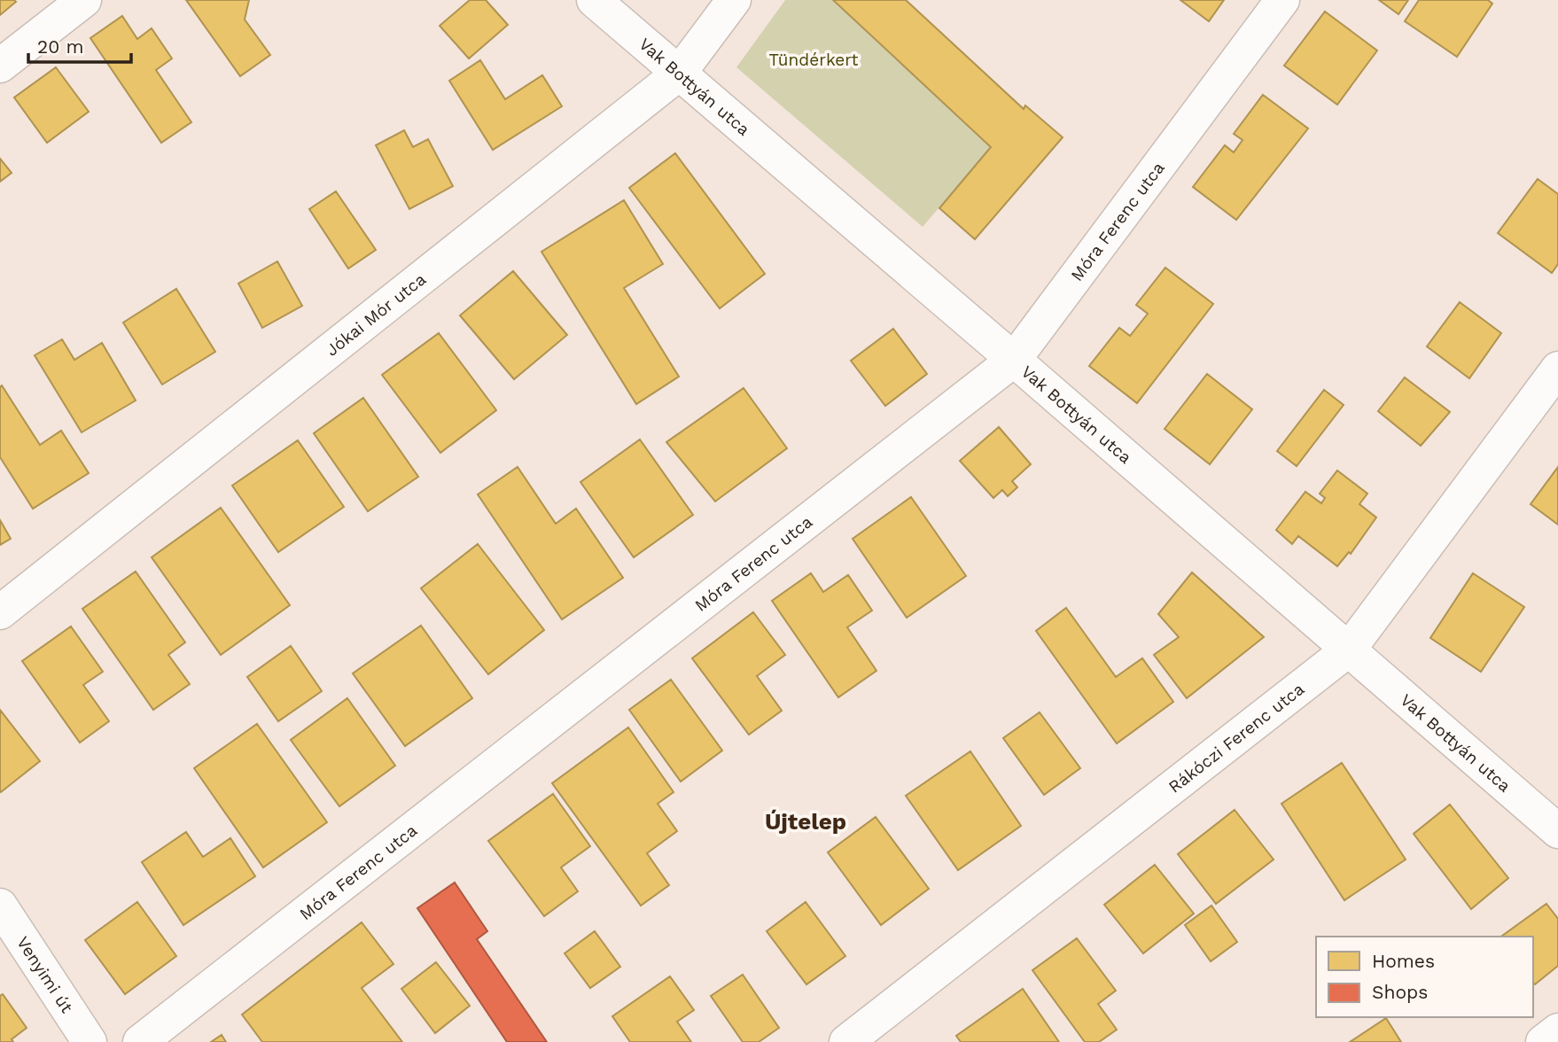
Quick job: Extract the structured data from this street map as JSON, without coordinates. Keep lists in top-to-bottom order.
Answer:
{
  "streets": {
    "street": [
      "Vak Bottyán utca",
      "Móra Ferenc utca",
      "Jókai Mór utca",
      "Rákóczi Ferenc utca",
      "Venyimi út"
    ]
  },
  "crossings": [
    ["Vak Bottyán utca", "Móra Ferenc utca"],
    ["Vak Bottyán utca", "Jókai Mór utca"],
    ["Vak Bottyán utca", "Rákóczi Ferenc utca"]
  ],
  "districts": ["Újtelep"],
  "parks": ["Tündérkert"],
  "legend": ["Homes", "Shops"],
  "scale_bar": "20 m"
}
